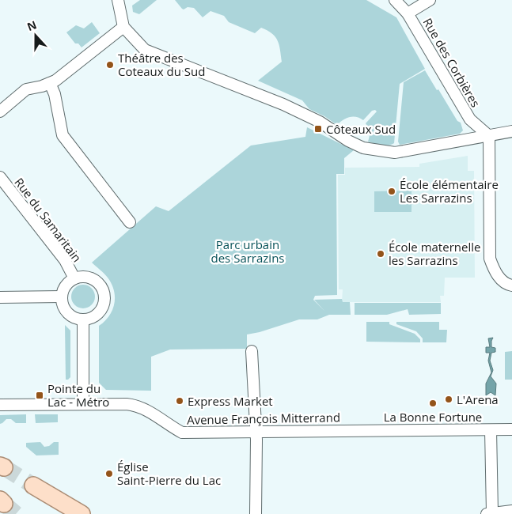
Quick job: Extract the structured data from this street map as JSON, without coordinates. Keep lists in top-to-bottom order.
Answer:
{
  "streets": {
    "street": ["Rue des Corbières", "Rue du Samaritain", "Avenue François Mitterrand"]
  },
  "parks": ["Parc urbain des Sarrazins"],
  "places": {
    "other": [
      "Théâtre des Coteaux du Sud",
      "École élémentaire Les Sarrazins",
      "École maternelle les Sarrazins",
      "L'Arena",
      "Express Market",
      "La Bonne Fortune",
      "Église Saint-Pierre du Lac"
    ],
    "transit": ["Côteaux Sud", "Pointe du Lac - Métro"]
  },
  "north": "top"
}
